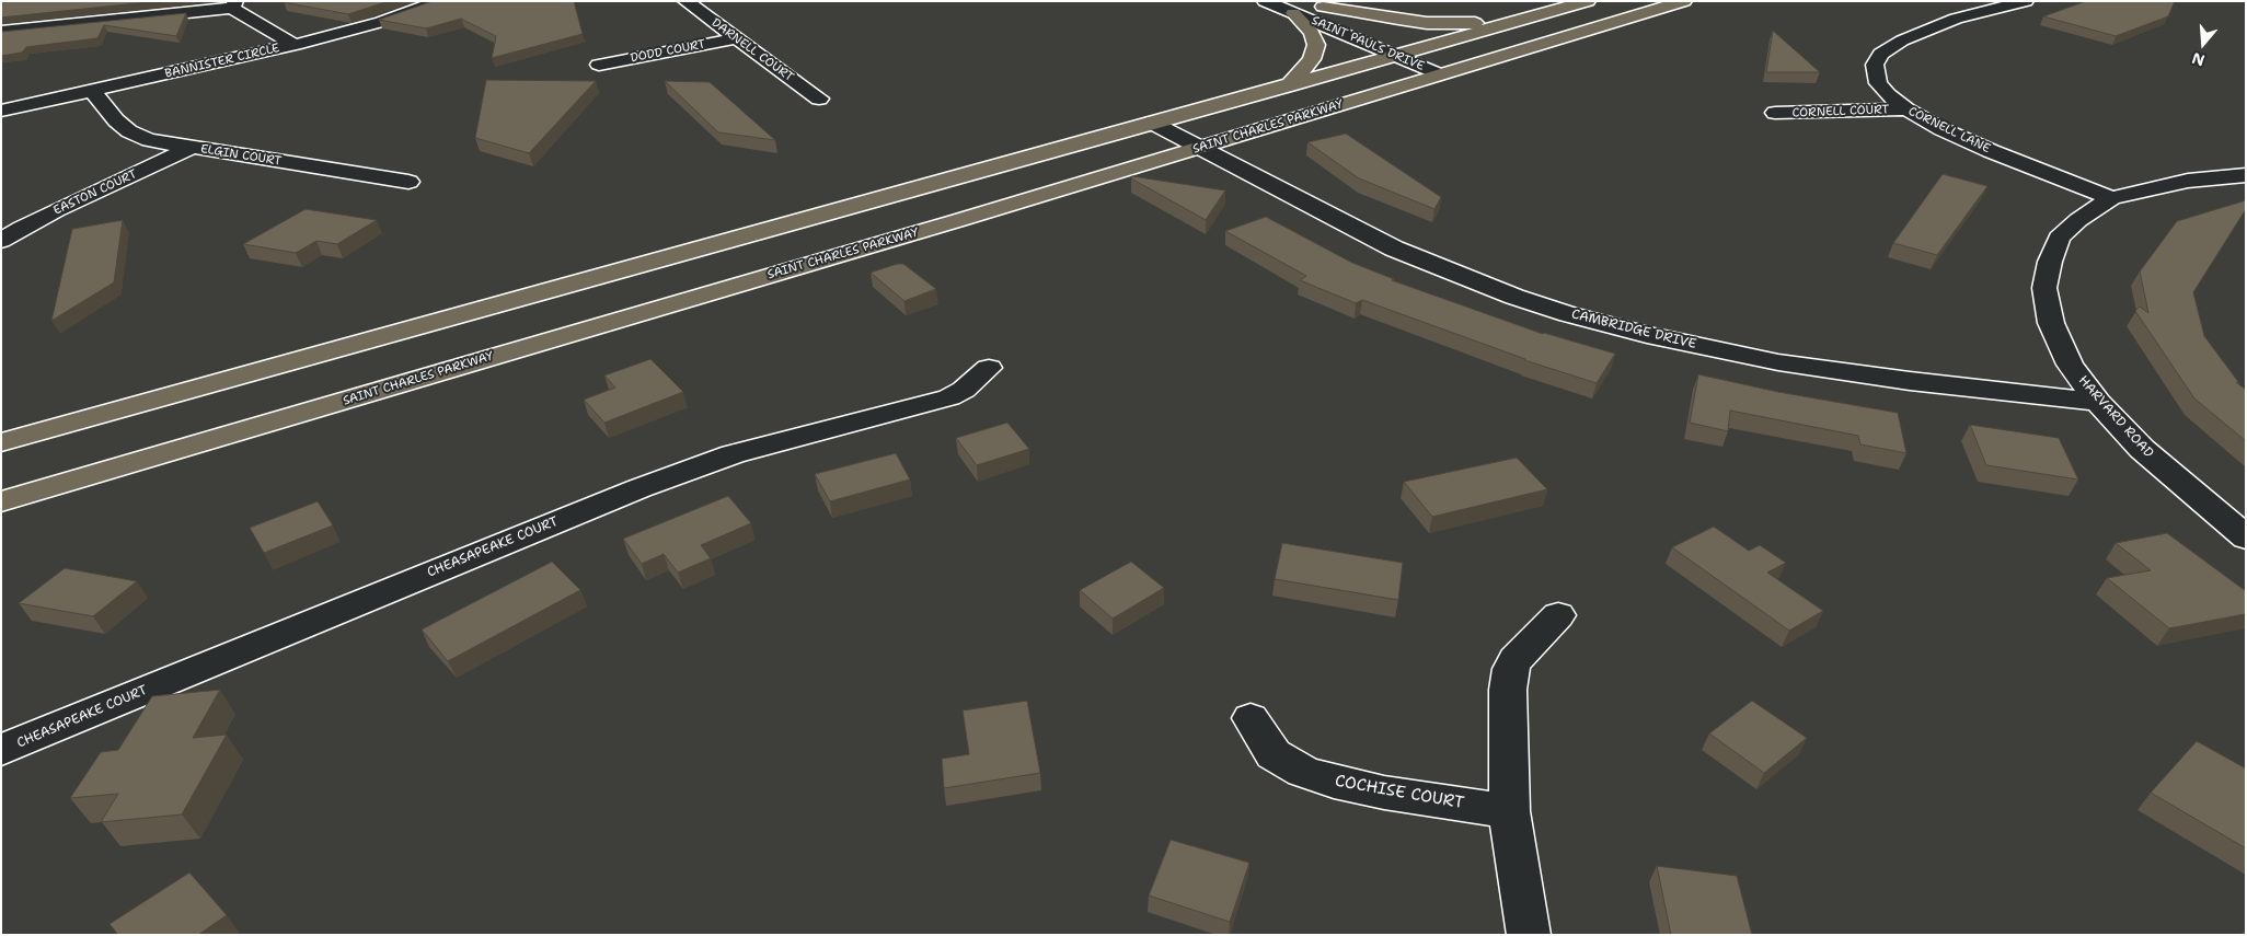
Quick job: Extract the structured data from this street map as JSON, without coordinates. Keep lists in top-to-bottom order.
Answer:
{
  "streets": {
    "main road": ["SAINT CHARLES PARKWAY"],
    "street": [
      "SAINT PAULS DRIVE",
      "DARNELL COURT",
      "DODD COURT",
      "BANNISTER CIRCLE",
      "CORNELL COURT",
      "CORNELL LANE",
      "ELGIN COURT",
      "EASTON COURT",
      "CAMBRIDGE DRIVE",
      "HARVARD ROAD",
      "CHEASAPEAKE COURT",
      "COCHISE COURT"
    ]
  },
  "crossings": [
    ["SAINT PAULS DRIVE", "SAINT CHARLES PARKWAY"],
    ["DARNELL COURT", "DODD COURT"],
    ["BANNISTER CIRCLE", "ELGIN COURT"],
    ["CORNELL COURT", "CORNELL LANE"],
    ["SAINT CHARLES PARKWAY", "CAMBRIDGE DRIVE"],
    ["CORNELL LANE", "HARVARD ROAD"],
    ["ELGIN COURT", "EASTON COURT"],
    ["CAMBRIDGE DRIVE", "HARVARD ROAD"]
  ],
  "north": "bottom"
}
